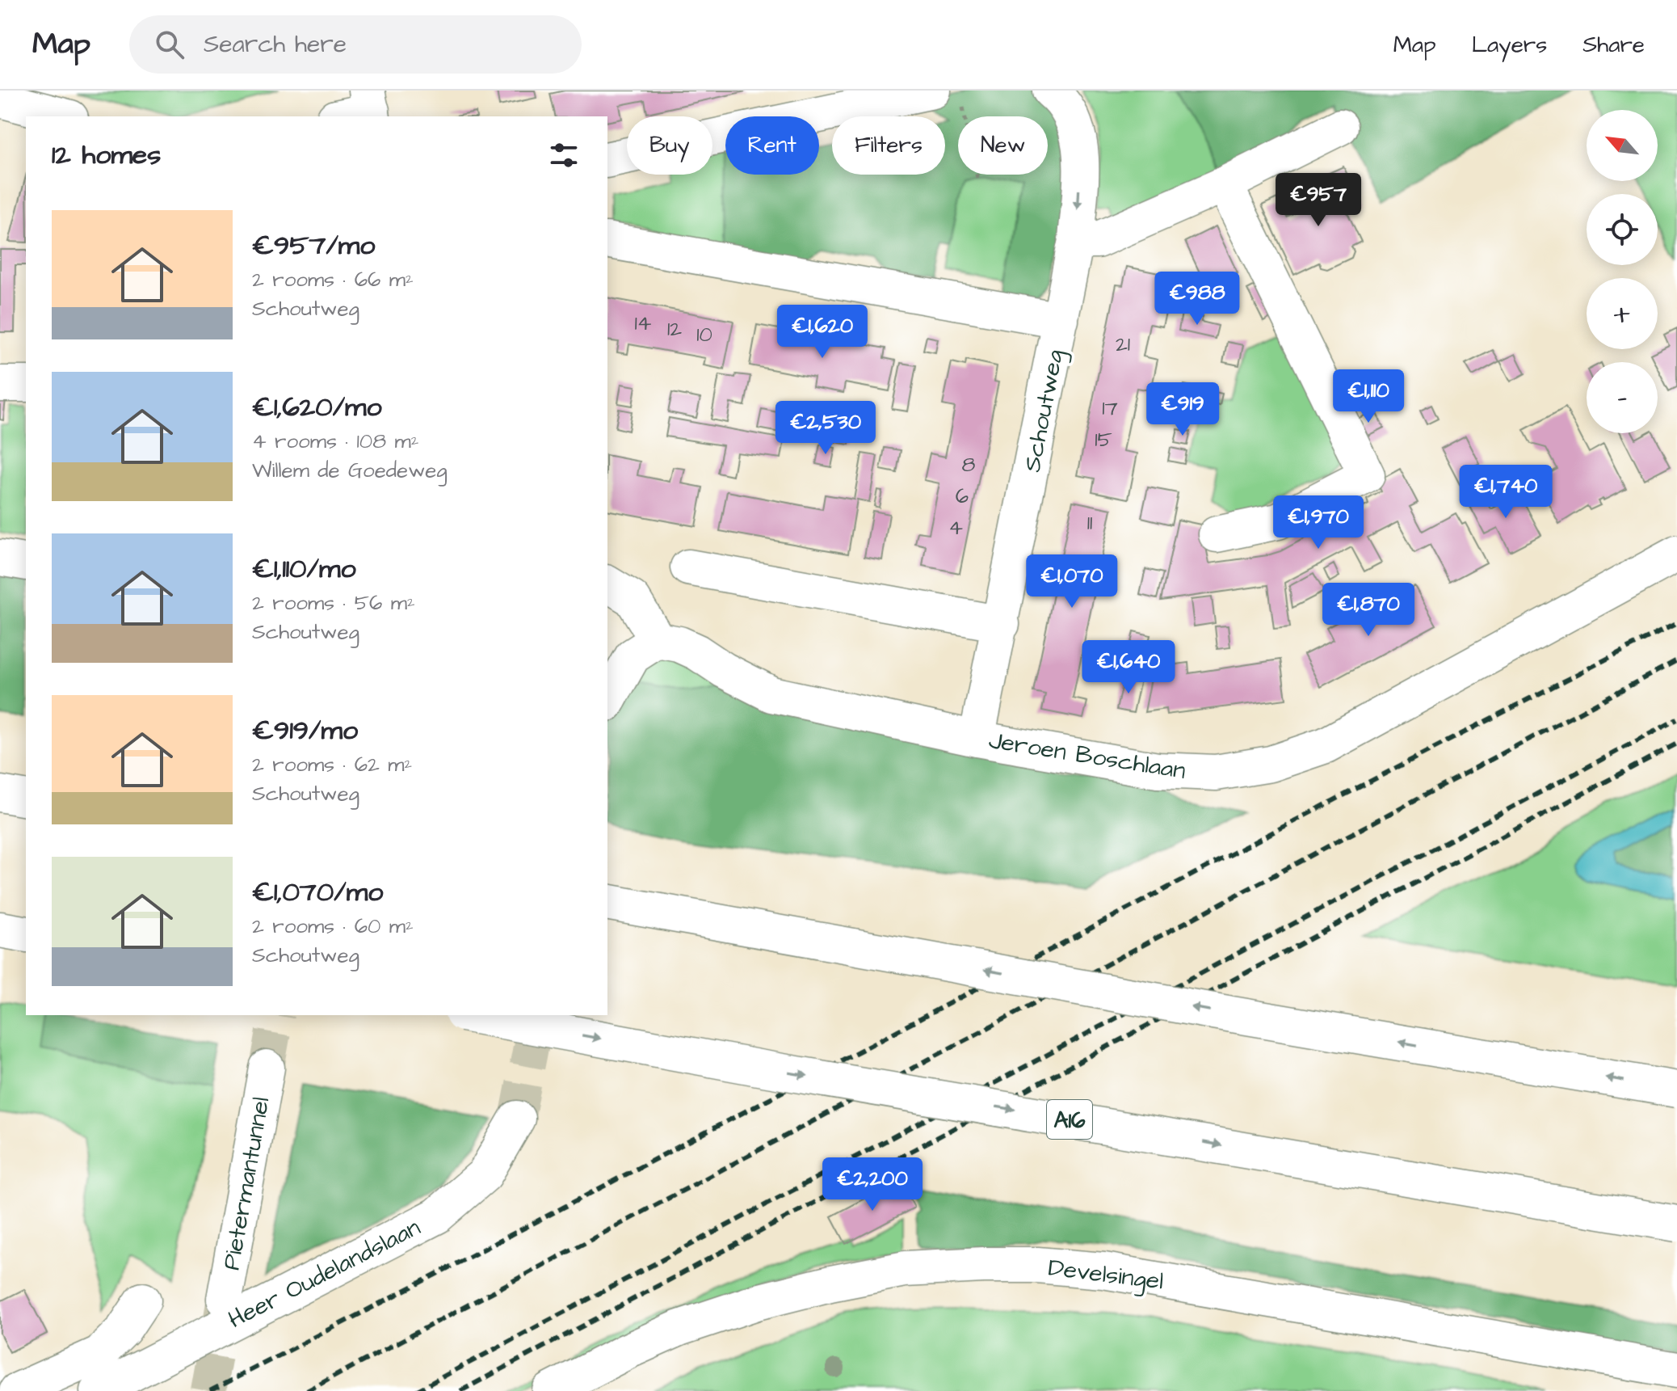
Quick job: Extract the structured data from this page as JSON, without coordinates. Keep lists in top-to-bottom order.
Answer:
{
  "streets": {
    "main road": [
      "Schoutweg",
      "Jeroen Boschlaan",
      "A16",
      "Pietermantunnel",
      "Heer Oudelandslaan",
      "Develsingel"
    ]
  },
  "crossings": [
    ["Schoutweg", "Jeroen Boschlaan"]
  ],
  "house_numbers": [
    "14",
    "12",
    "10",
    "21",
    "17",
    "15",
    "8",
    "6",
    "11",
    "4"
  ],
  "north": "top left",
  "page": {
    "header": "Map",
    "search": "Search here",
    "nav": ["Map", "Layers", "Share"],
    "map_buttons": ["+", "−"],
    "chip": [
      "Buy",
      "Rent",
      "Filters",
      "New"
    ],
    "heading": "12 homes",
    "price": [
      "€957",
      "€988",
      "€1,620",
      "€1,110",
      "€919",
      "€2,530",
      "€1,740",
      "€1,970",
      "€1,070",
      "€1,870",
      "€1,640",
      "€2,200"
    ],
    "list": [
      {
        "name": "€957/mo",
        "note": "2 rooms · 66 m² · Schoutweg"
      },
      {
        "name": "€1,620/mo",
        "note": "4 rooms · 108 m² · Willem de Goedeweg"
      },
      {
        "name": "€1,110/mo",
        "note": "2 rooms · 56 m² · Schoutweg"
      },
      {
        "name": "€919/mo",
        "note": "2 rooms · 62 m² · Schoutweg"
      },
      {
        "name": "€1,070/mo",
        "note": "2 rooms · 60 m² · Schoutweg"
      }
    ]
  }
}
